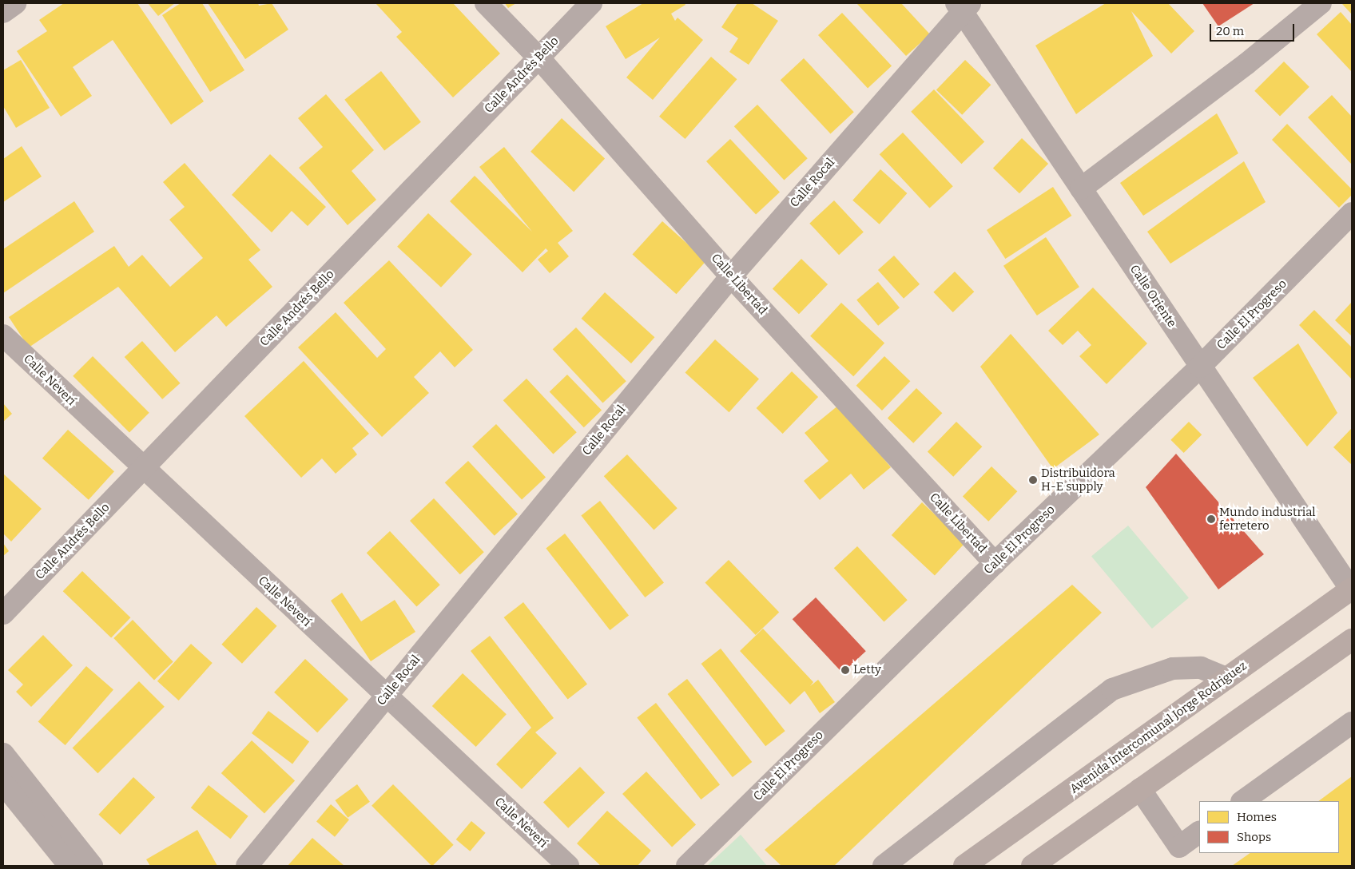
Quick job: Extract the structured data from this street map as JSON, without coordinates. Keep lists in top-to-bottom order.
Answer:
{
  "streets": {
    "main road": ["Avenida Intercomunal Jorge Rodriguez"],
    "street": [
      "Calle Andrés Bello",
      "Calle Rocal",
      "Calle Libertad",
      "Calle Oriente",
      "Calle El Progreso",
      "Calle Neverí"
    ]
  },
  "crossings": [
    ["Calle Andrés Bello", "Calle Libertad"],
    ["Calle Andrés Bello", "Calle Neverí"],
    ["Calle Rocal", "Calle Libertad"],
    ["Calle Rocal", "Calle Oriente"],
    ["Calle Rocal", "Calle Neverí"],
    ["Calle Libertad", "Calle El Progreso"],
    ["Calle Oriente", "Calle El Progreso"],
    ["Calle Oriente", "Avenida Intercomunal Jorge Rodriguez"]
  ],
  "places": ["Distribuidora H-E supply", "Mundo industrial ferretero", "Letty"],
  "legend": ["Homes", "Shops"],
  "scale_bar": "20 m"
}
